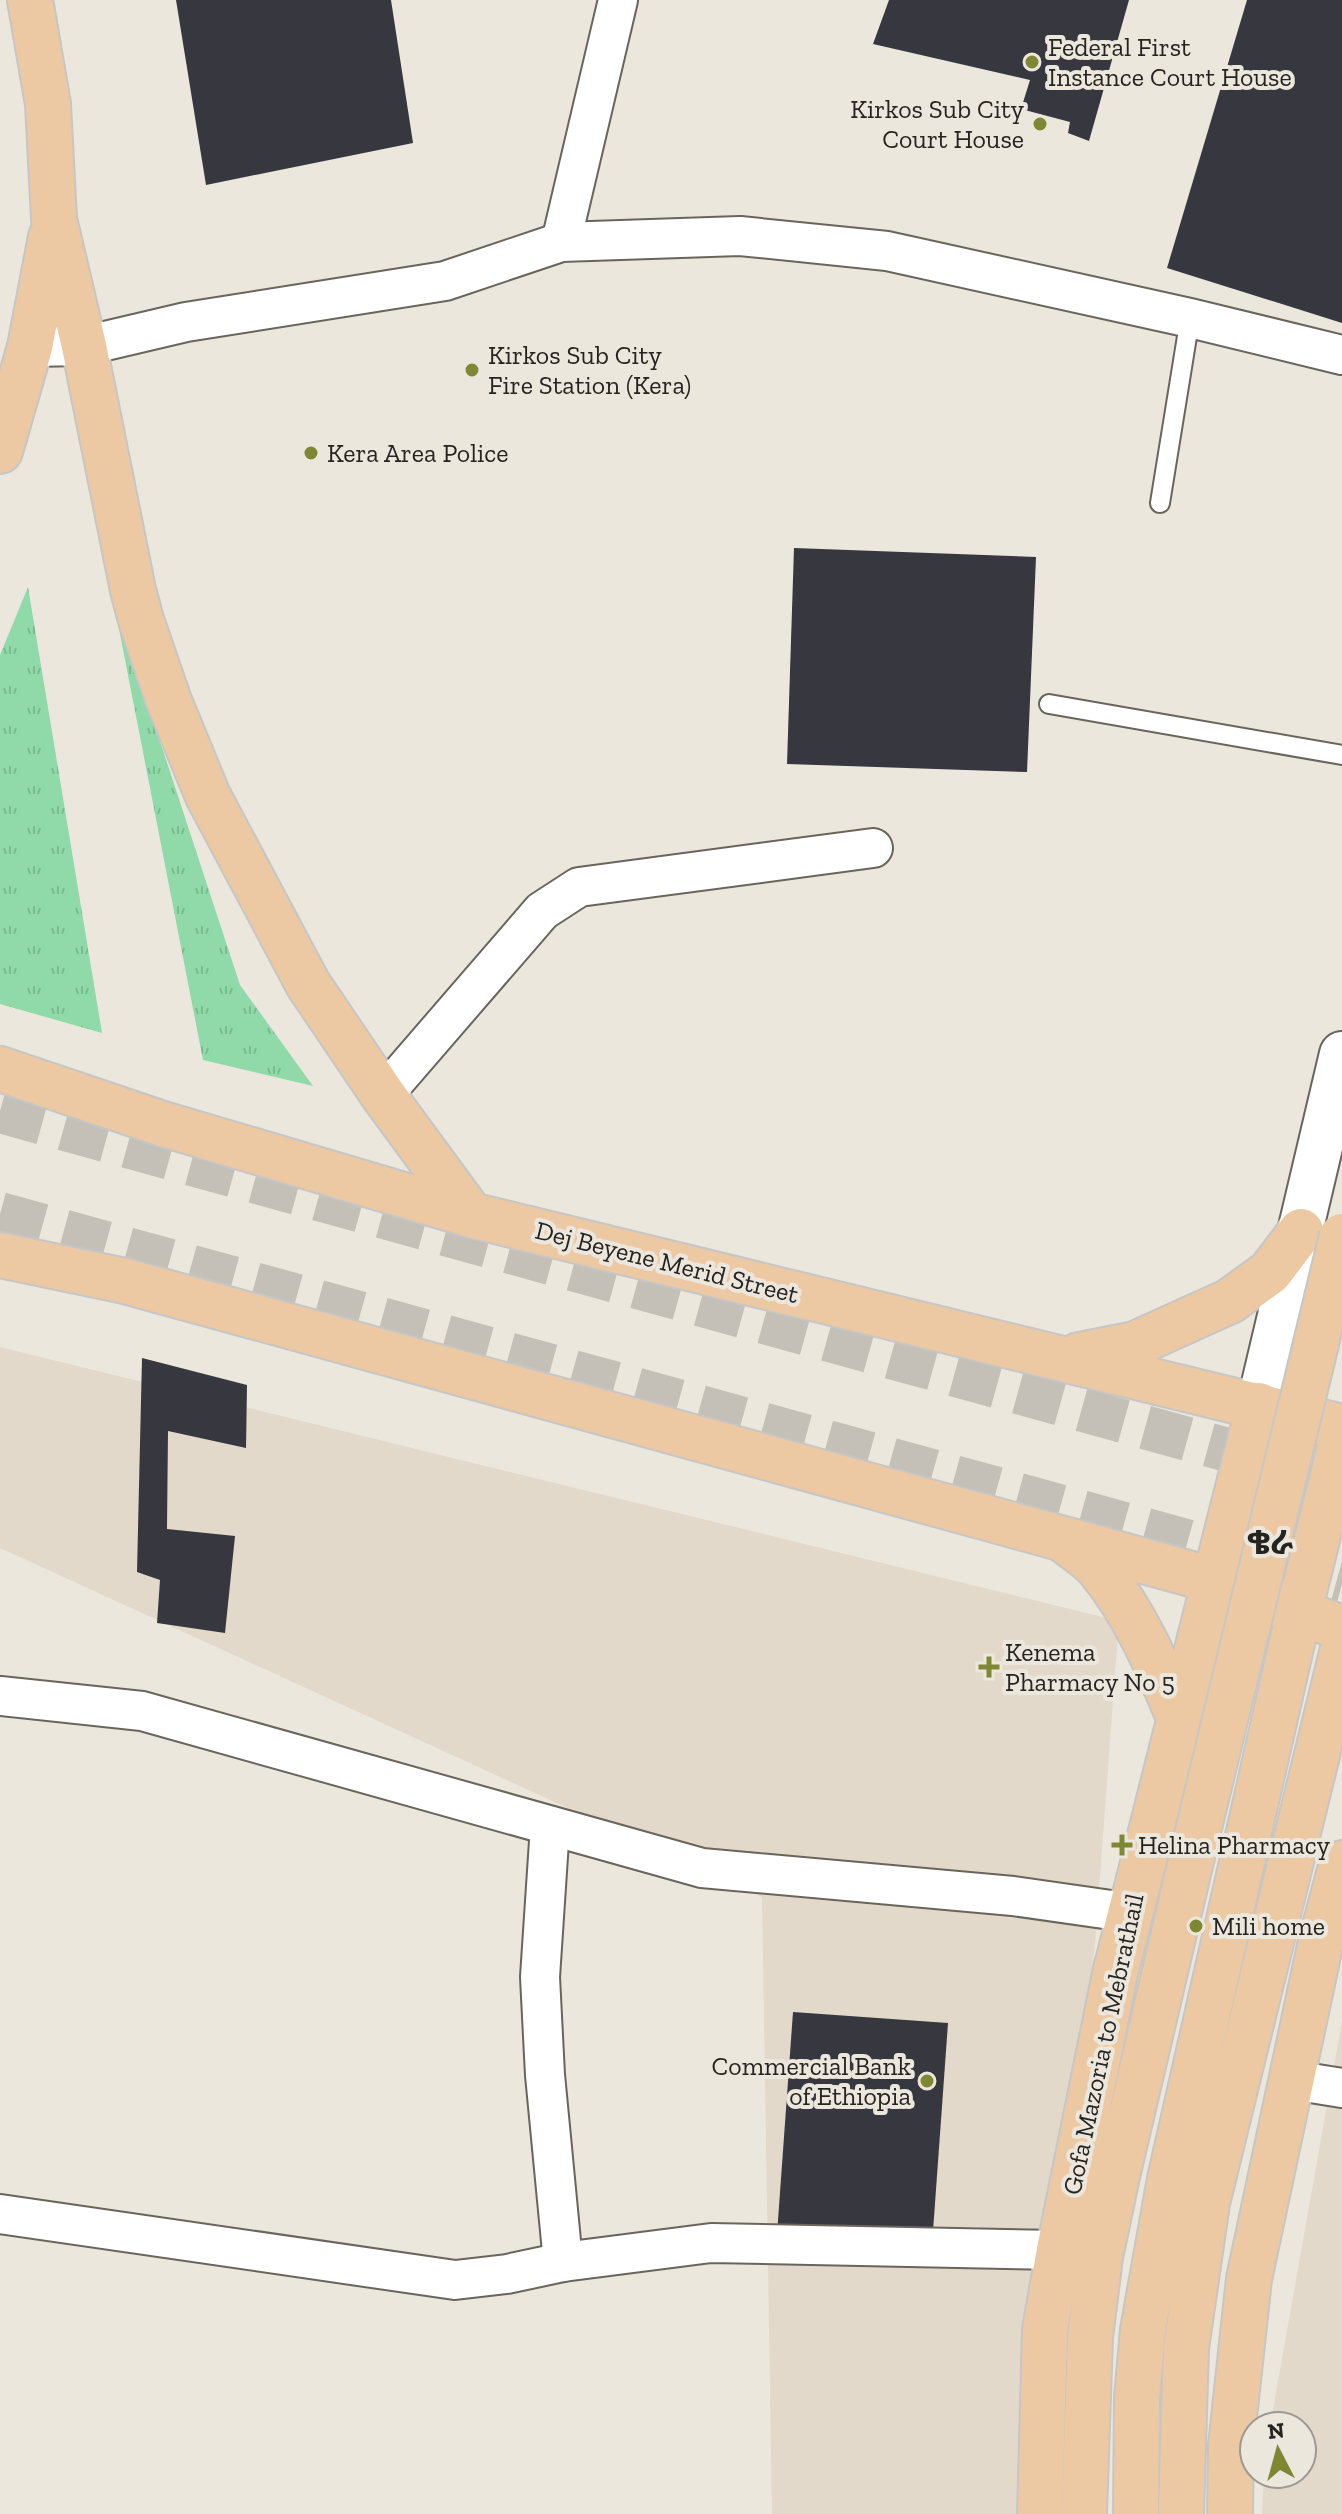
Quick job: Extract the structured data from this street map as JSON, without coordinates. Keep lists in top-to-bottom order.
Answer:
{
  "streets": {
    "main road": ["Dej Beyene Merid Street", "Gofa Mazoria to Mebrathail"]
  },
  "crossings": [
    ["Dej Beyene Merid Street", "Gofa Mazoria to Mebrathail"]
  ],
  "districts": ["ቄራ"],
  "places": {
    "other": [
      "Federal First Instance Court House",
      "Kirkos Sub City Court House",
      "Kirkos Sub City Fire Station (Kera)",
      "Kera Area Police",
      "Mili home",
      "Commercial Bank of Ethiopia"
    ],
    "health": ["Kenema Pharmacy No 5", "Helina Pharmacy"]
  },
  "north": "top"
}
